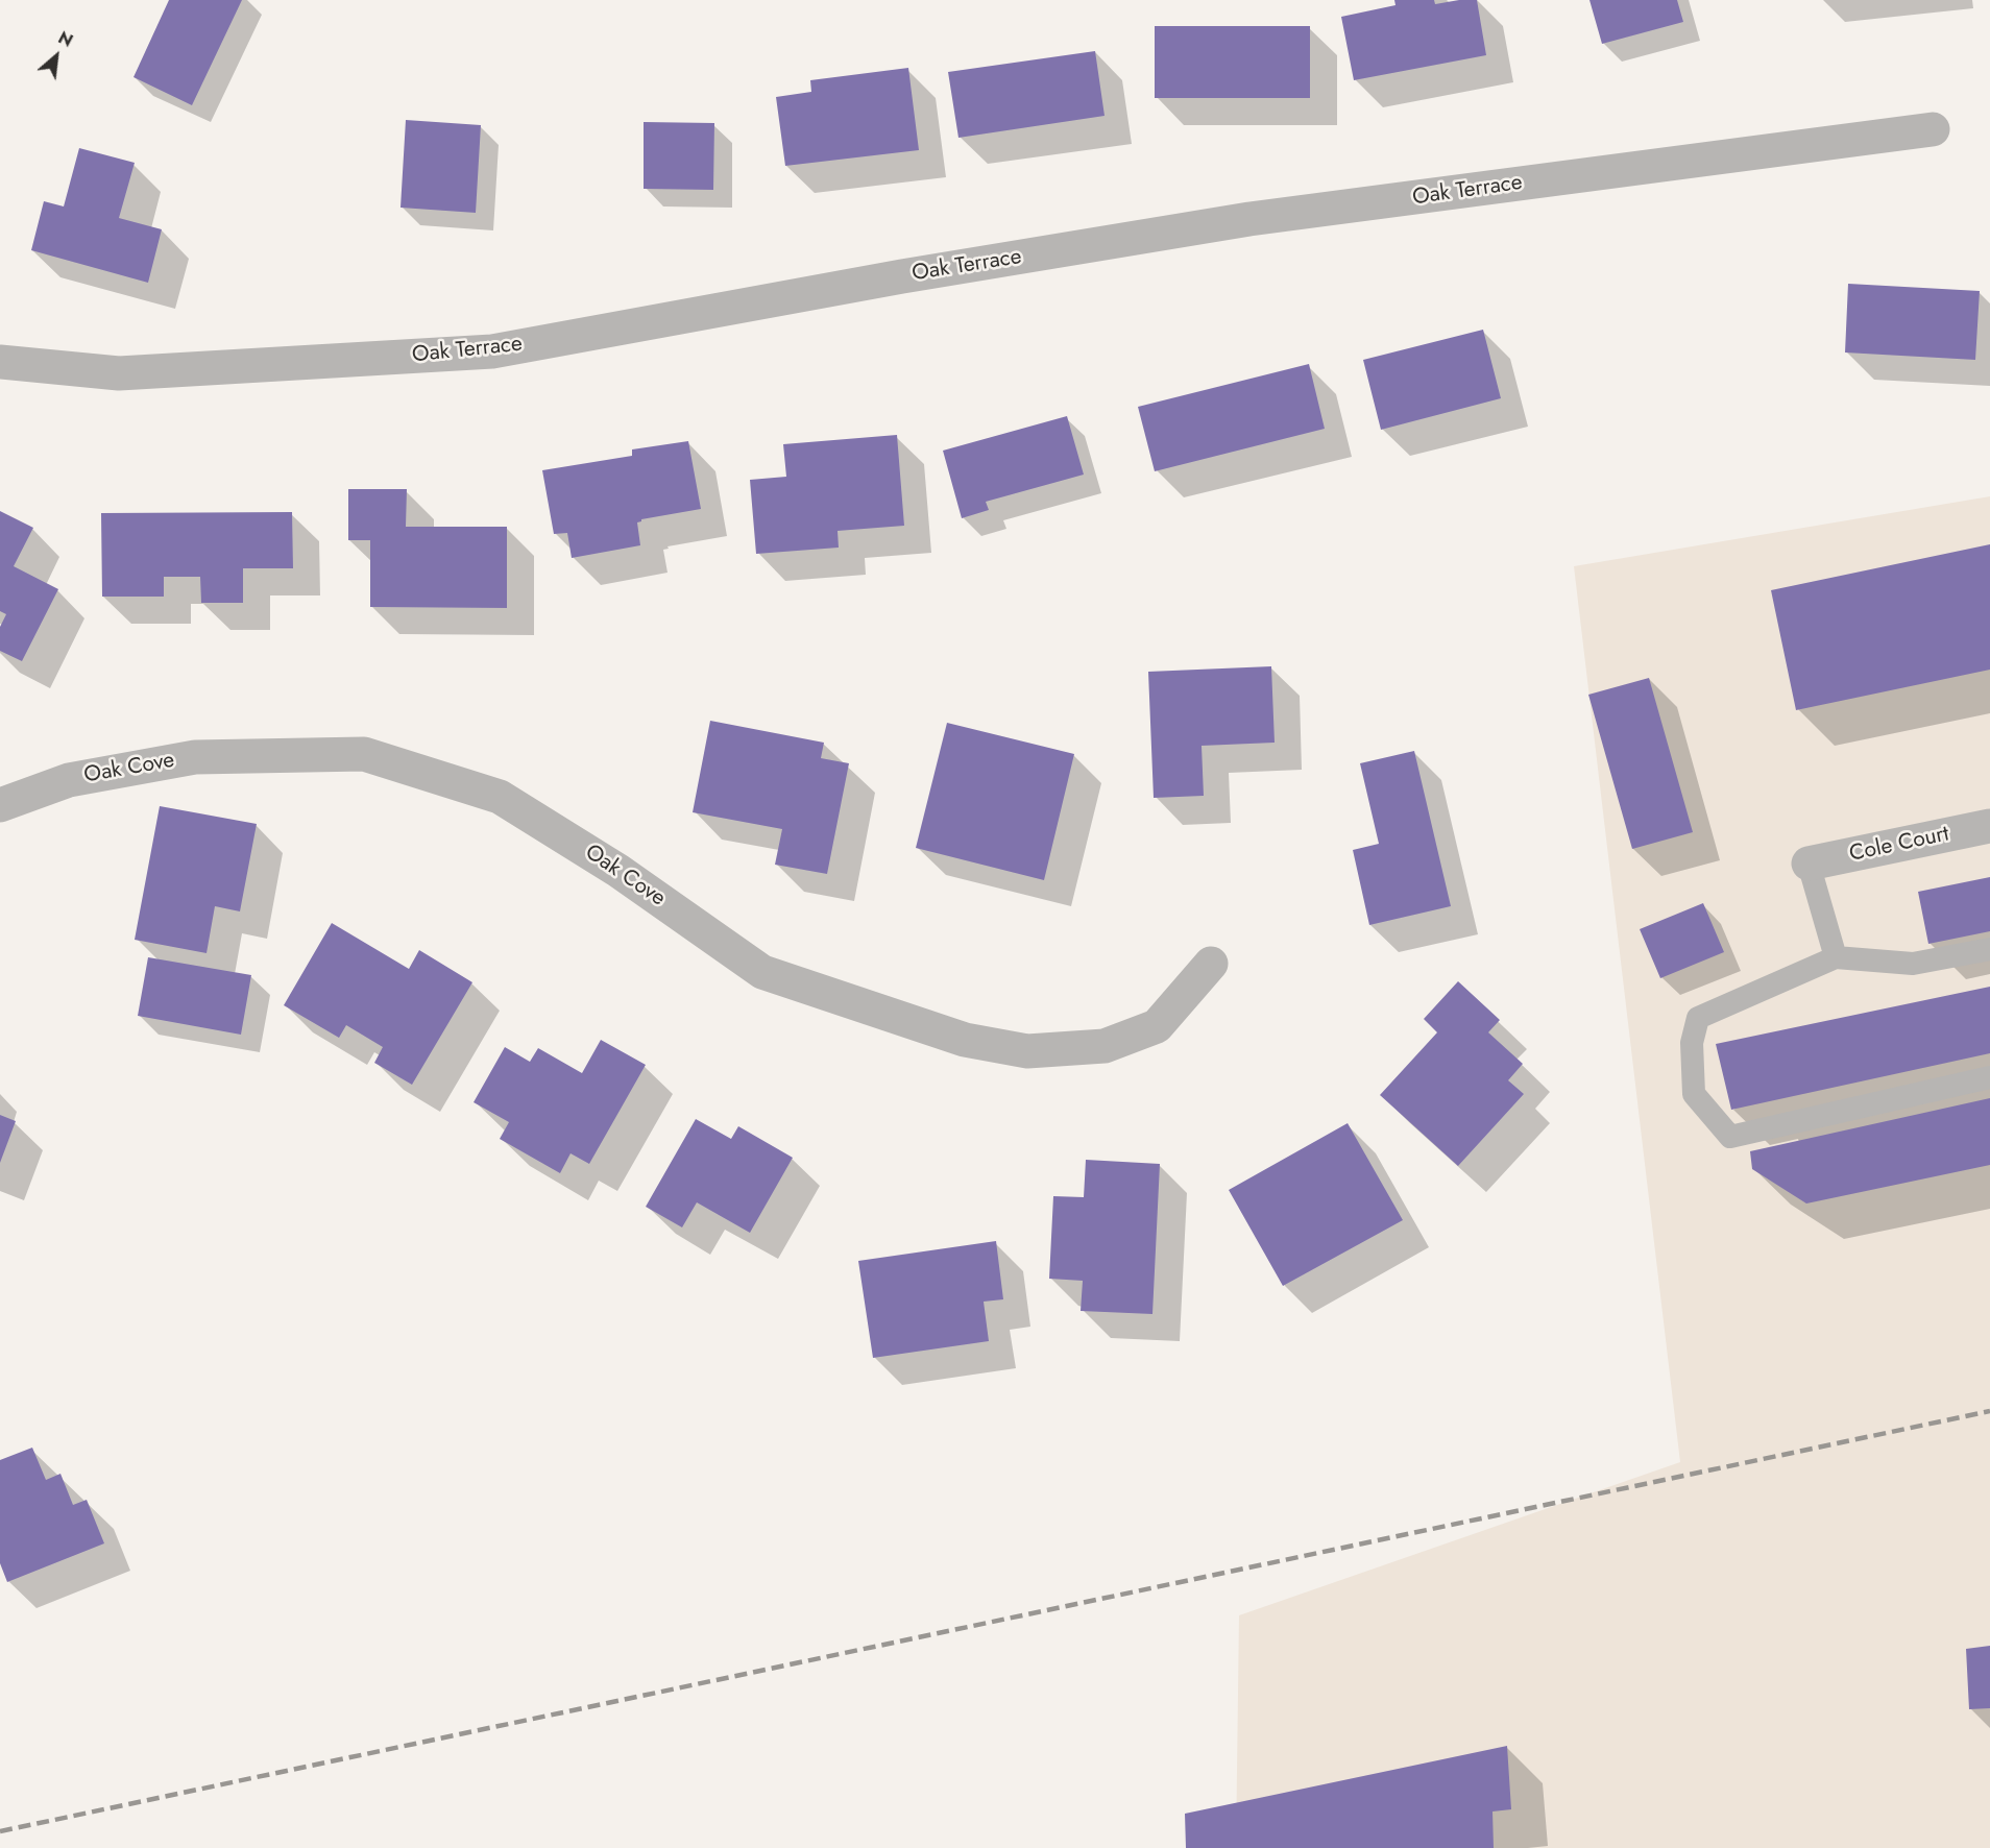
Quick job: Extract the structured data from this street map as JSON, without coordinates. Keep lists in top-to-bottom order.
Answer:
{
  "streets": {
    "street": ["Oak Terrace", "Oak Cove", "Cole Court"]
  },
  "north": "top right"
}
